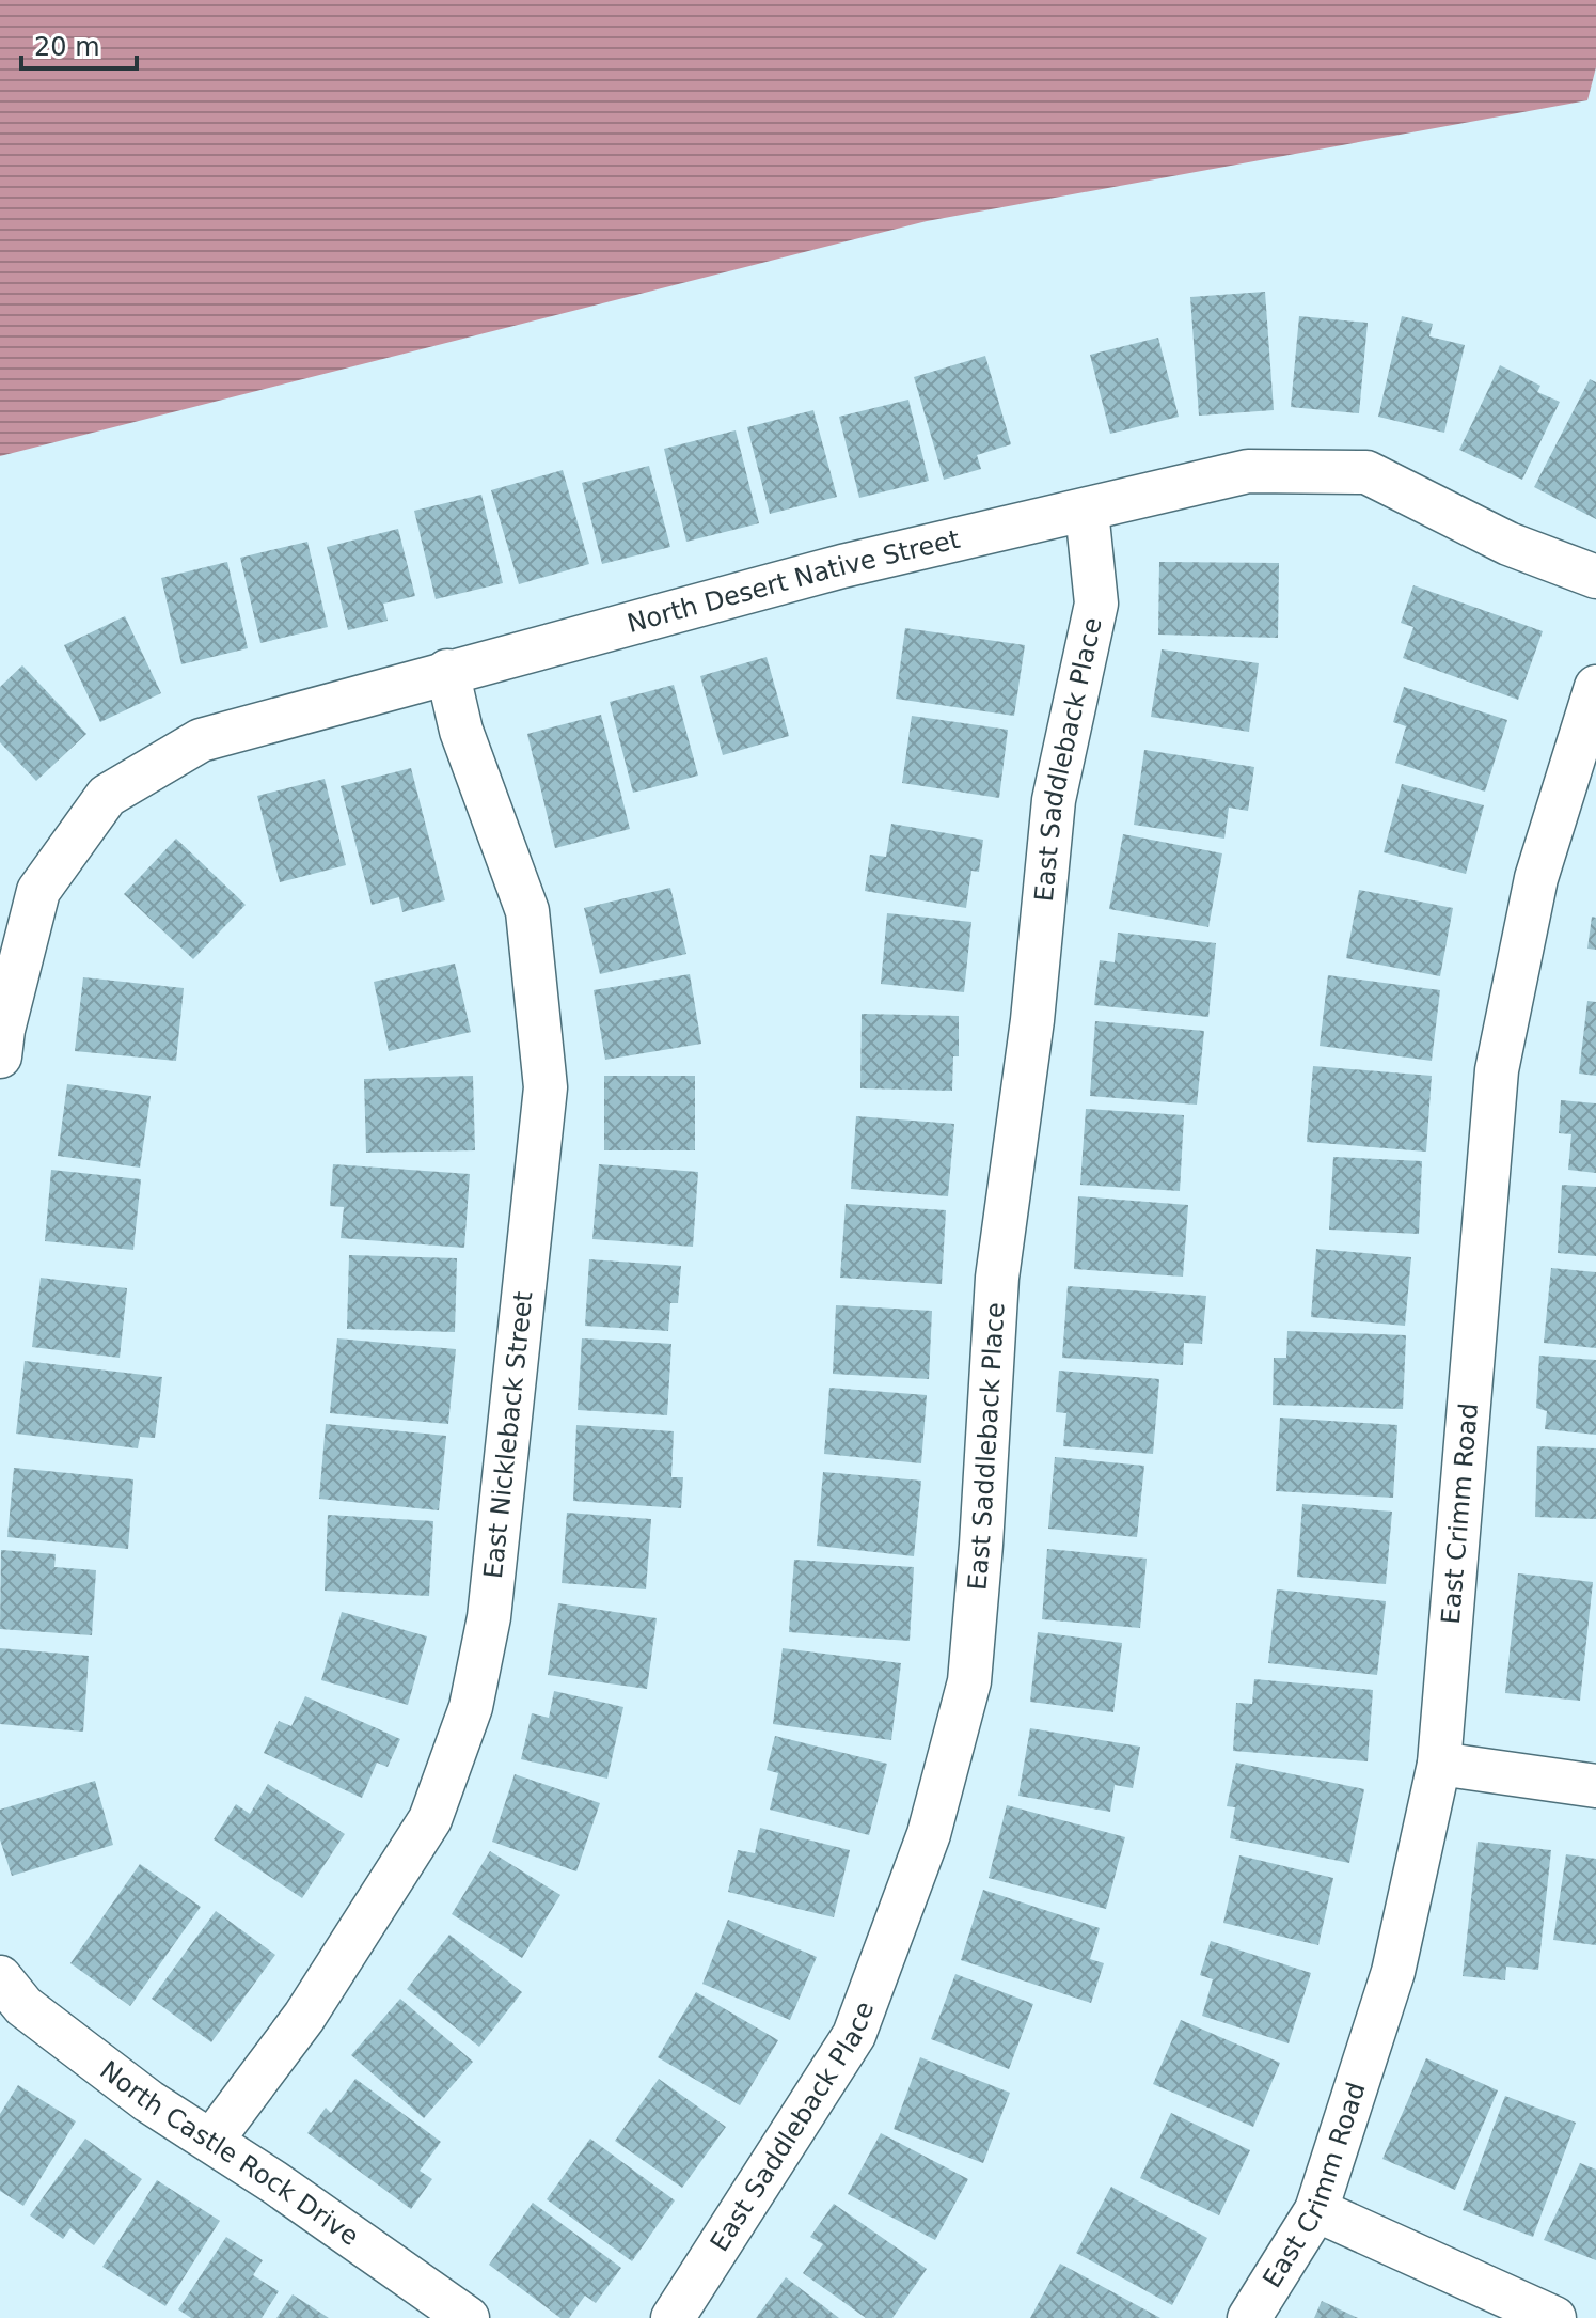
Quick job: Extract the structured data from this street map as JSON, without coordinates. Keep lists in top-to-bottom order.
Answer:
{
  "streets": {
    "street": [
      "North Desert Native Street",
      "East Saddleback Place",
      "East Nickleback Street",
      "East Crimm Road",
      "North Castle Rock Drive"
    ]
  },
  "crossings": [
    ["North Desert Native Street", "East Saddleback Place"],
    ["North Desert Native Street", "East Nickleback Street"],
    ["East Nickleback Street", "North Castle Rock Drive"]
  ],
  "scale_bar": "20 m"
}
